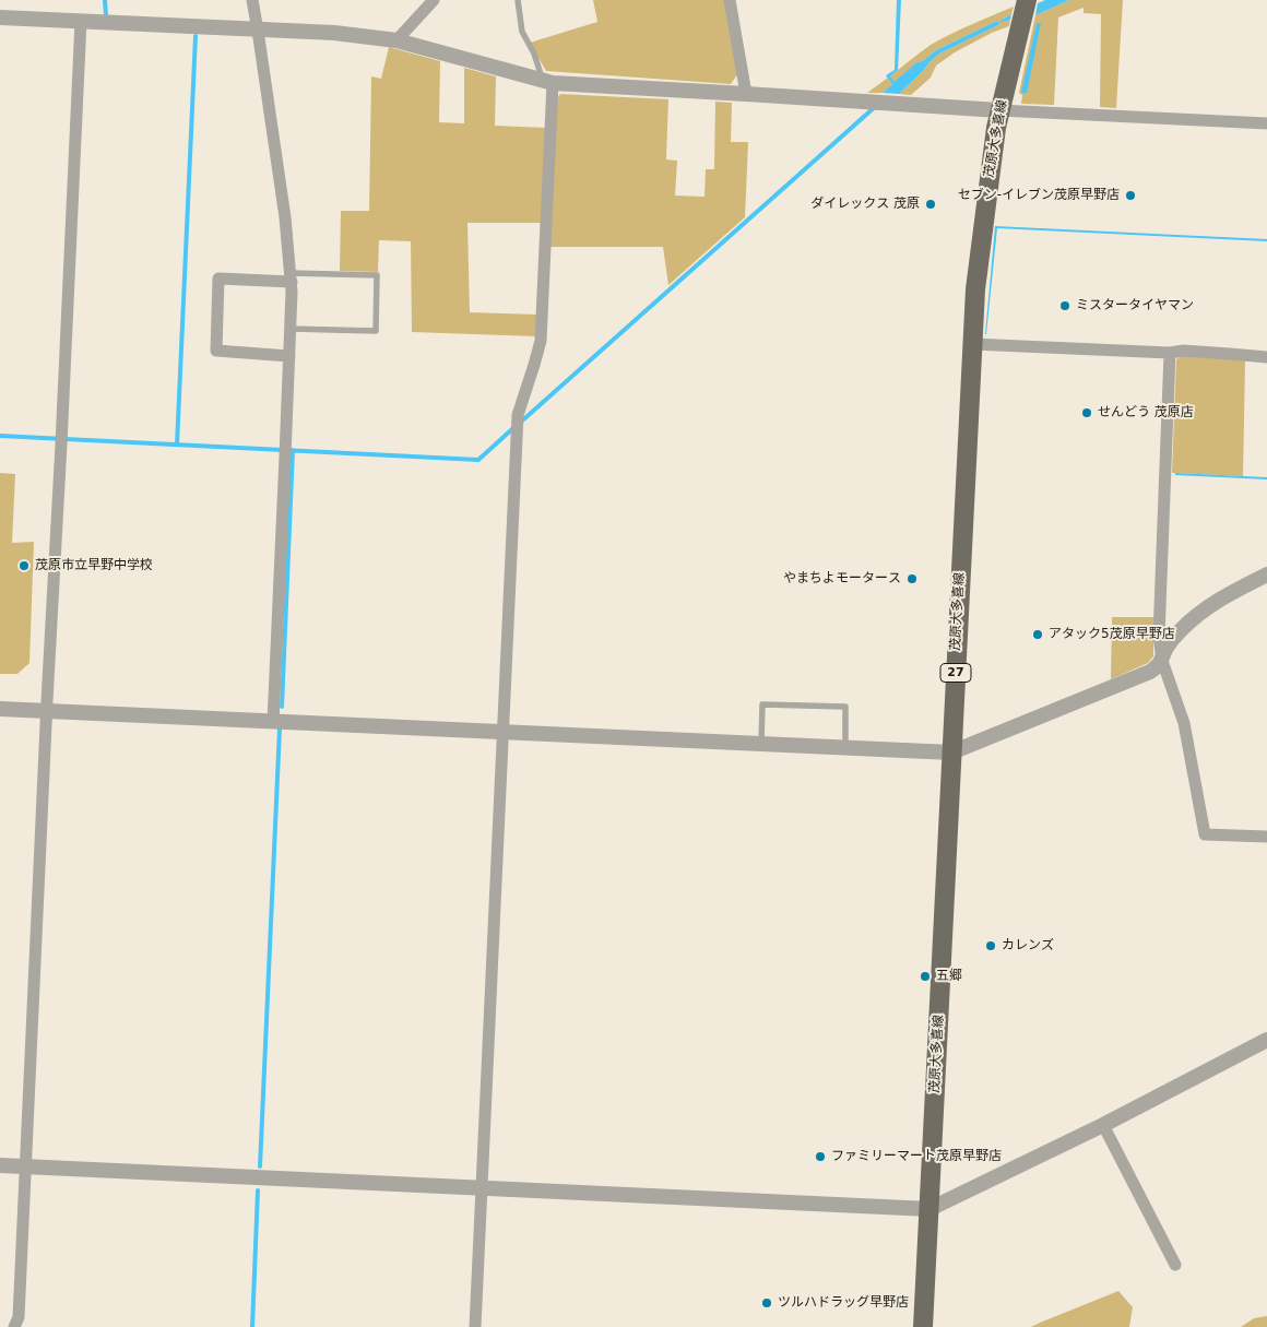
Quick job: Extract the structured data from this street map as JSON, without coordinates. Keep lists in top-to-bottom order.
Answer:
{
  "streets": {
    "main road": ["茂原大多喜線", "27"]
  },
  "places": [
    "セブン-イレブン茂原早野店",
    "ダイレックス 茂原",
    "ミスタータイヤマン",
    "せんどう 茂原店",
    "茂原市立早野中学校",
    "やまちよモータース",
    "アタック5茂原早野店",
    "カレンズ",
    "五郷",
    "ファミリーマート茂原早野店",
    "ツルハドラッグ早野店"
  ]
}
